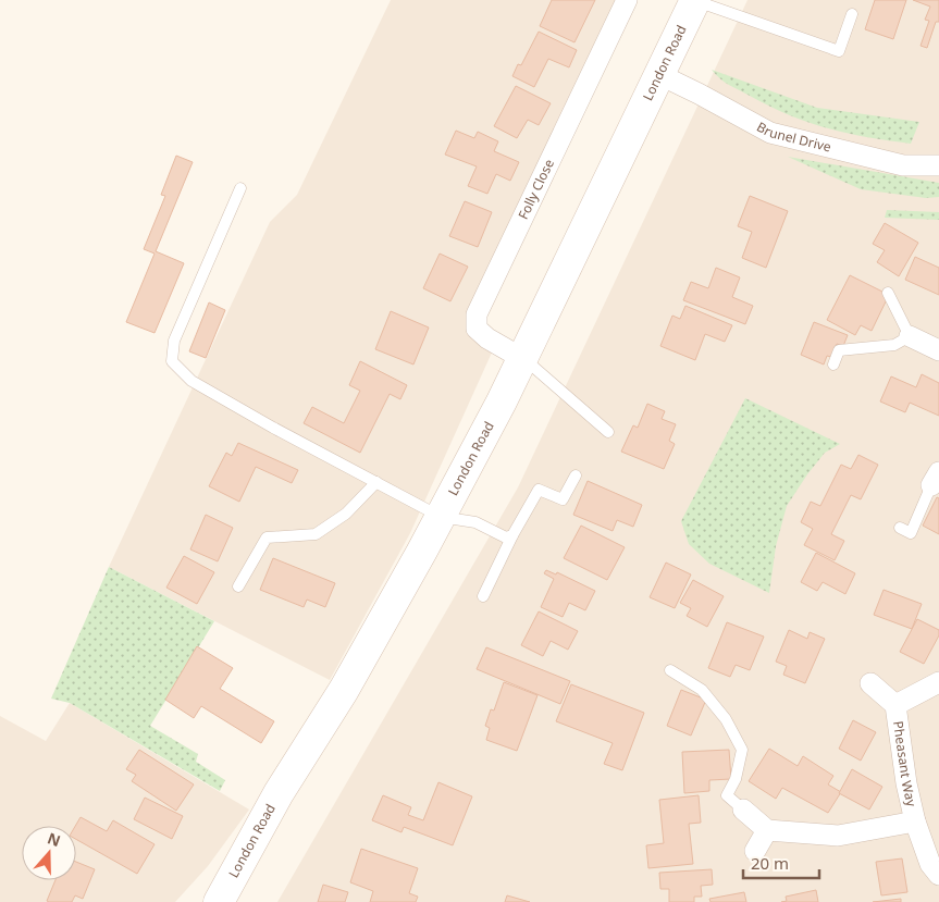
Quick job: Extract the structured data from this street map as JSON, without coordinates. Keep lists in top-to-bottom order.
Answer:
{
  "streets": {
    "main road": ["London Road"],
    "street": ["Brunel Drive", "Folly Close", "Pheasant Way"]
  },
  "crossings": [
    ["London Road", "Brunel Drive"],
    ["London Road", "Folly Close"]
  ],
  "scale_bar": "20 m",
  "north": "top"
}
